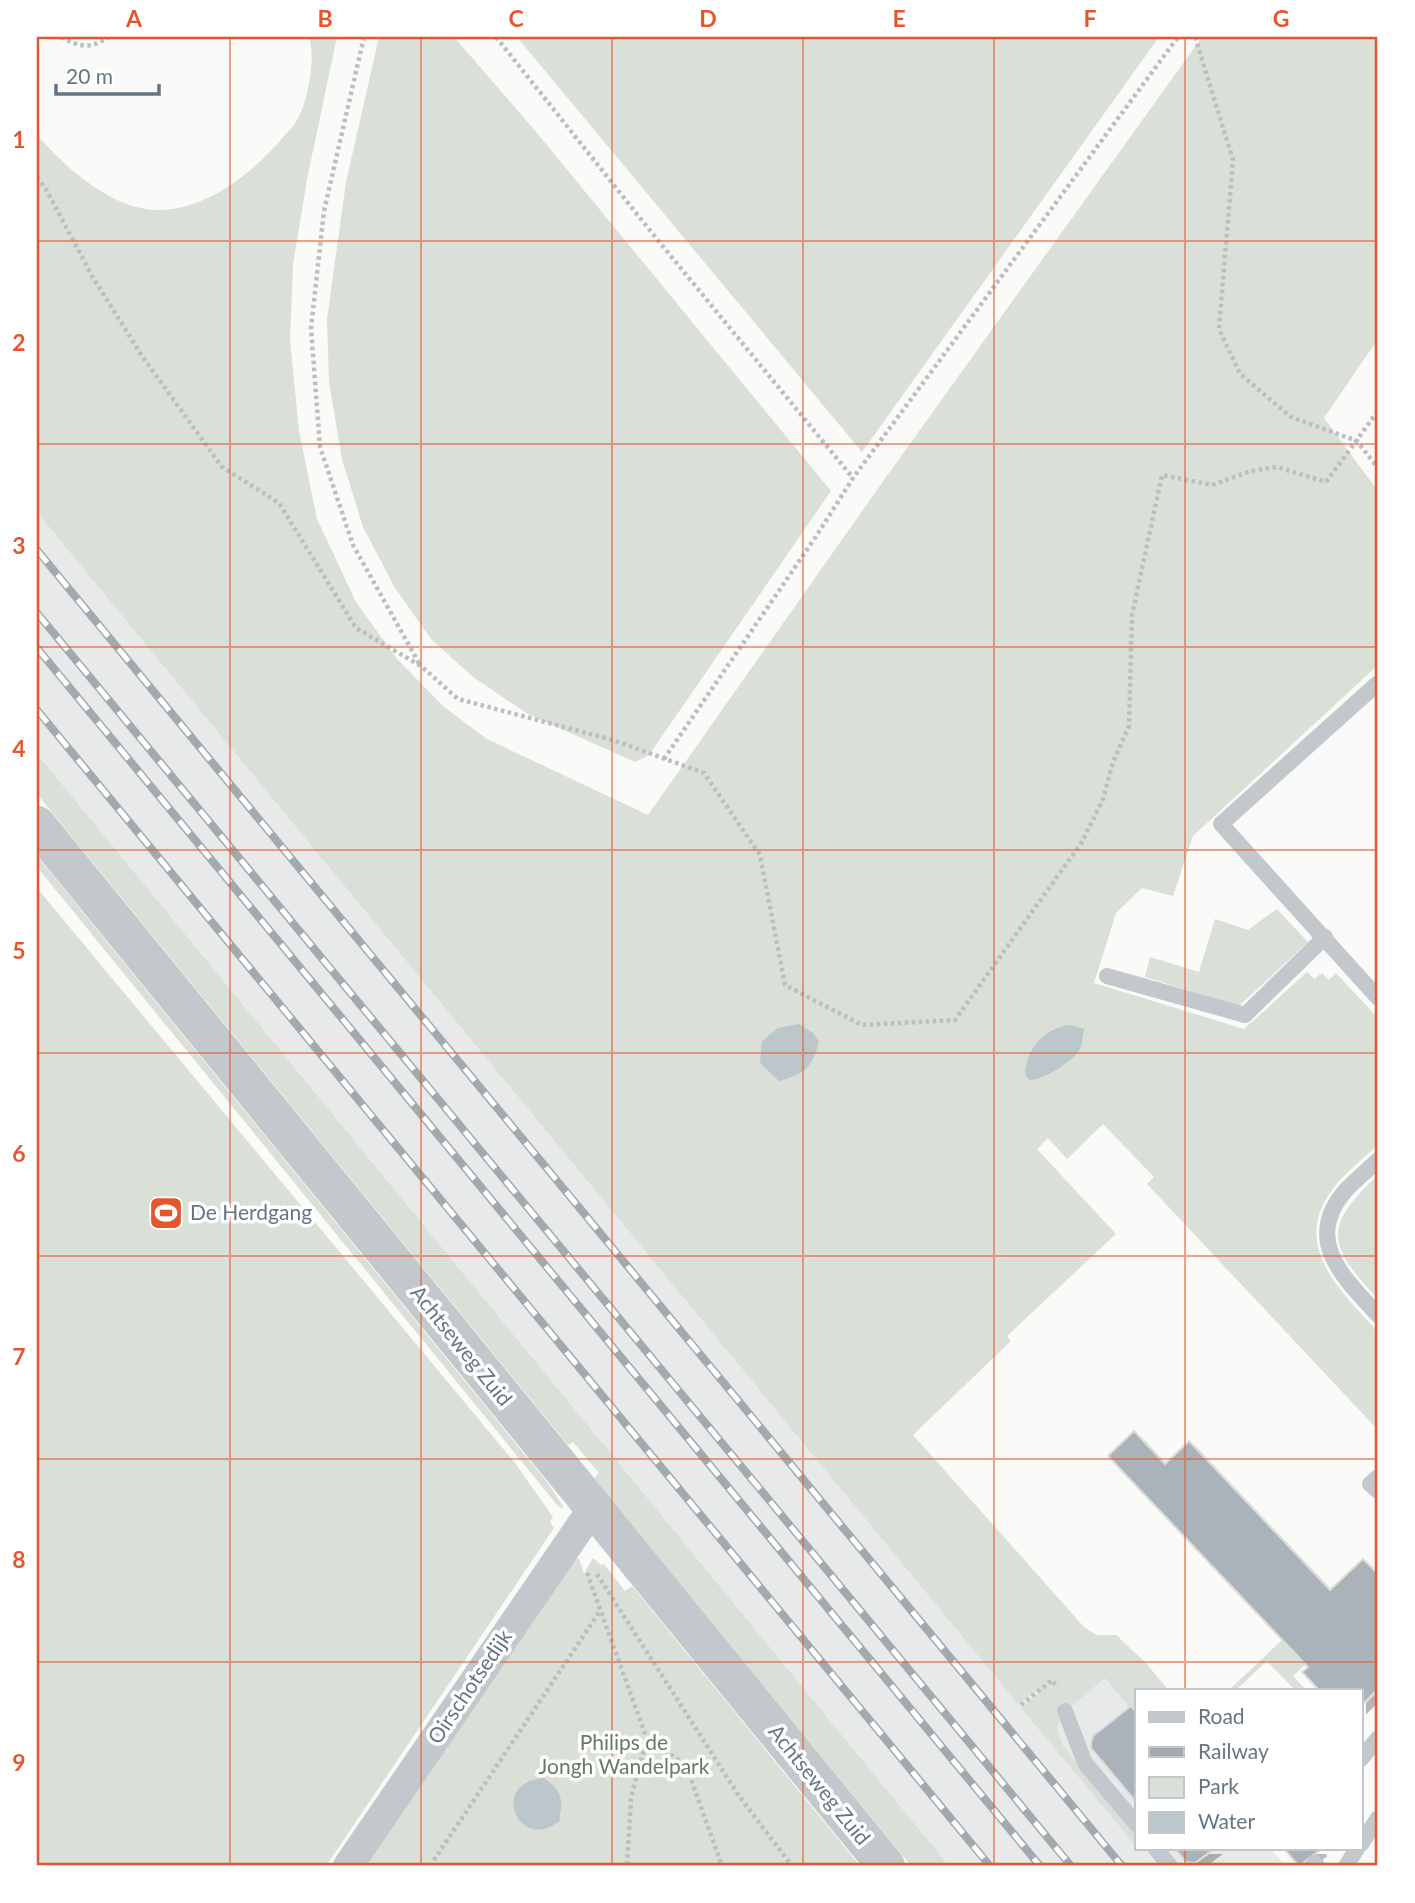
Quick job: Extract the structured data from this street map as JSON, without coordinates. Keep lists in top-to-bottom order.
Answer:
{
  "streets": {
    "street": ["Achtseweg Zuid", "Oirschotsedijk"]
  },
  "crossings": [
    ["Achtseweg Zuid", "Oirschotsedijk"]
  ],
  "parks": ["Philips de Jongh Wandelpark"],
  "places": {
    "sports": ["De Herdgang"]
  },
  "legend": [
    "Road",
    "Railway",
    "Park",
    "Water"
  ],
  "scale_bar": "20 m",
  "grid": {
    "columns": [
      "A",
      "B",
      "C",
      "D",
      "E",
      "F",
      "G"
    ],
    "rows": [
      "1",
      "2",
      "3",
      "4",
      "5",
      "6",
      "7",
      "8",
      "9"
    ]
  }
}
